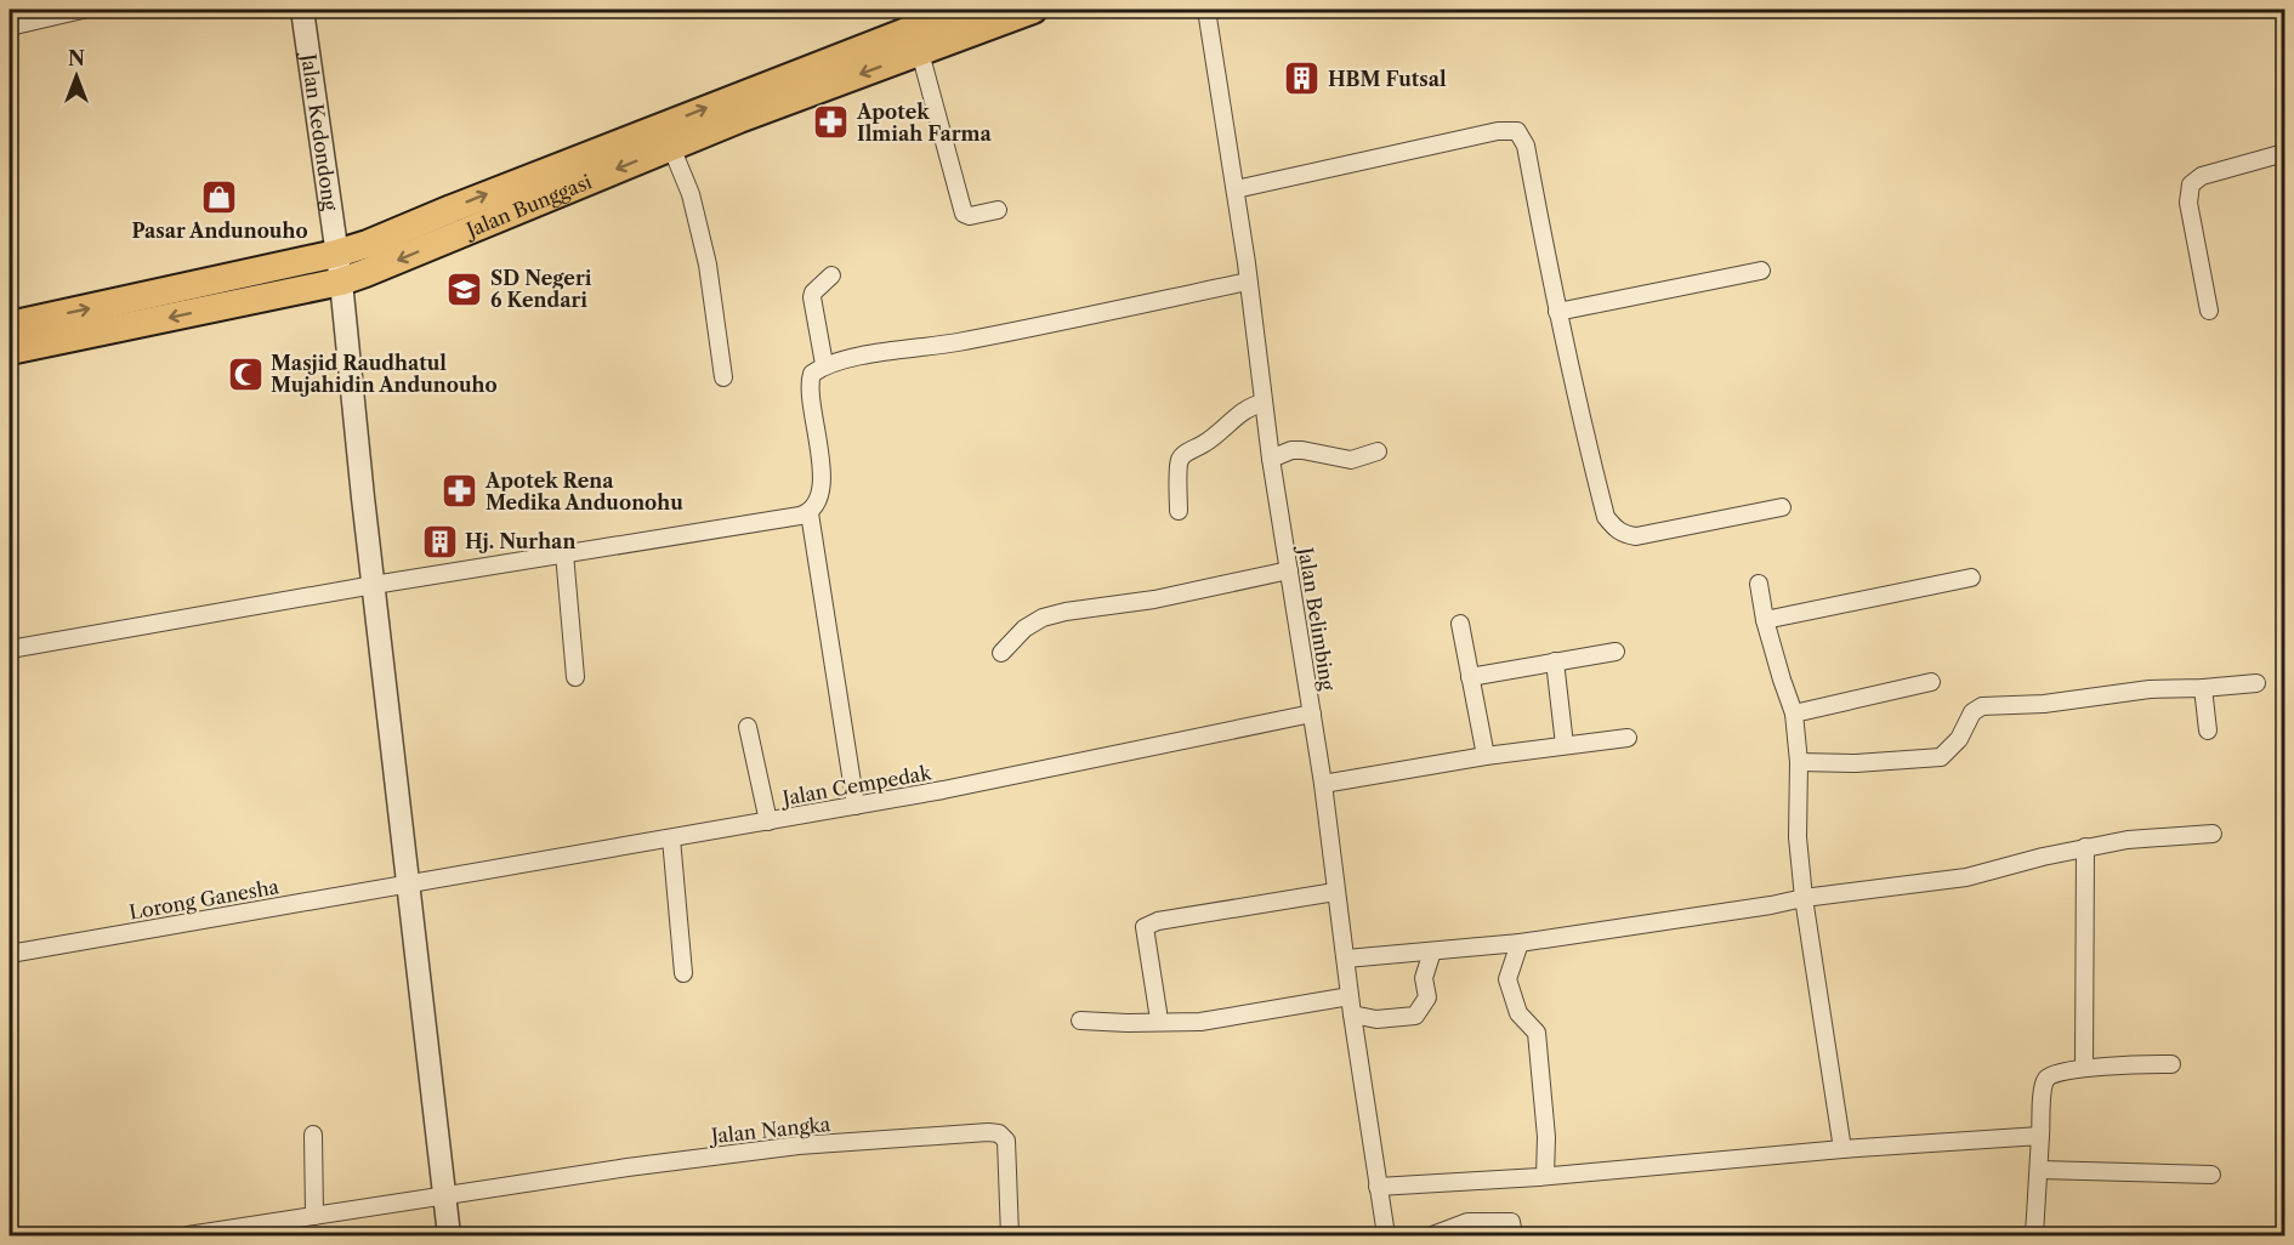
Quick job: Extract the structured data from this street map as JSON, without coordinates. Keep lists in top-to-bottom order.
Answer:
{
  "streets": {
    "highway": ["Jalan Bunggasi"],
    "street": [
      "Jalan Kedondong",
      "Jalan Belimbing",
      "Jalan Cempedak",
      "Lorong Ganesha",
      "Jalan Nangka"
    ]
  },
  "crossings": [
    ["Jalan Kedondong", "Jalan Bunggasi"],
    ["Jalan Kedondong", "Jalan Cempedak"],
    ["Jalan Kedondong", "Lorong Ganesha"],
    ["Jalan Kedondong", "Jalan Nangka"],
    ["Jalan Belimbing", "Jalan Cempedak"],
    ["Jalan Cempedak", "Lorong Ganesha"]
  ],
  "places": {
    "building": ["HBM Futsal", "Hj. Nurhan"],
    "pharmacy": ["Apotek Ilmiah Farma", "Apotek Rena Medika Anduonohu"],
    "shop": ["Pasar Andunouho"],
    "school or university": ["SD Negeri 6 Kendari"],
    "mosque": ["Masjid Raudhatul Mujahidin Andunouho"]
  },
  "north": "top"
}
